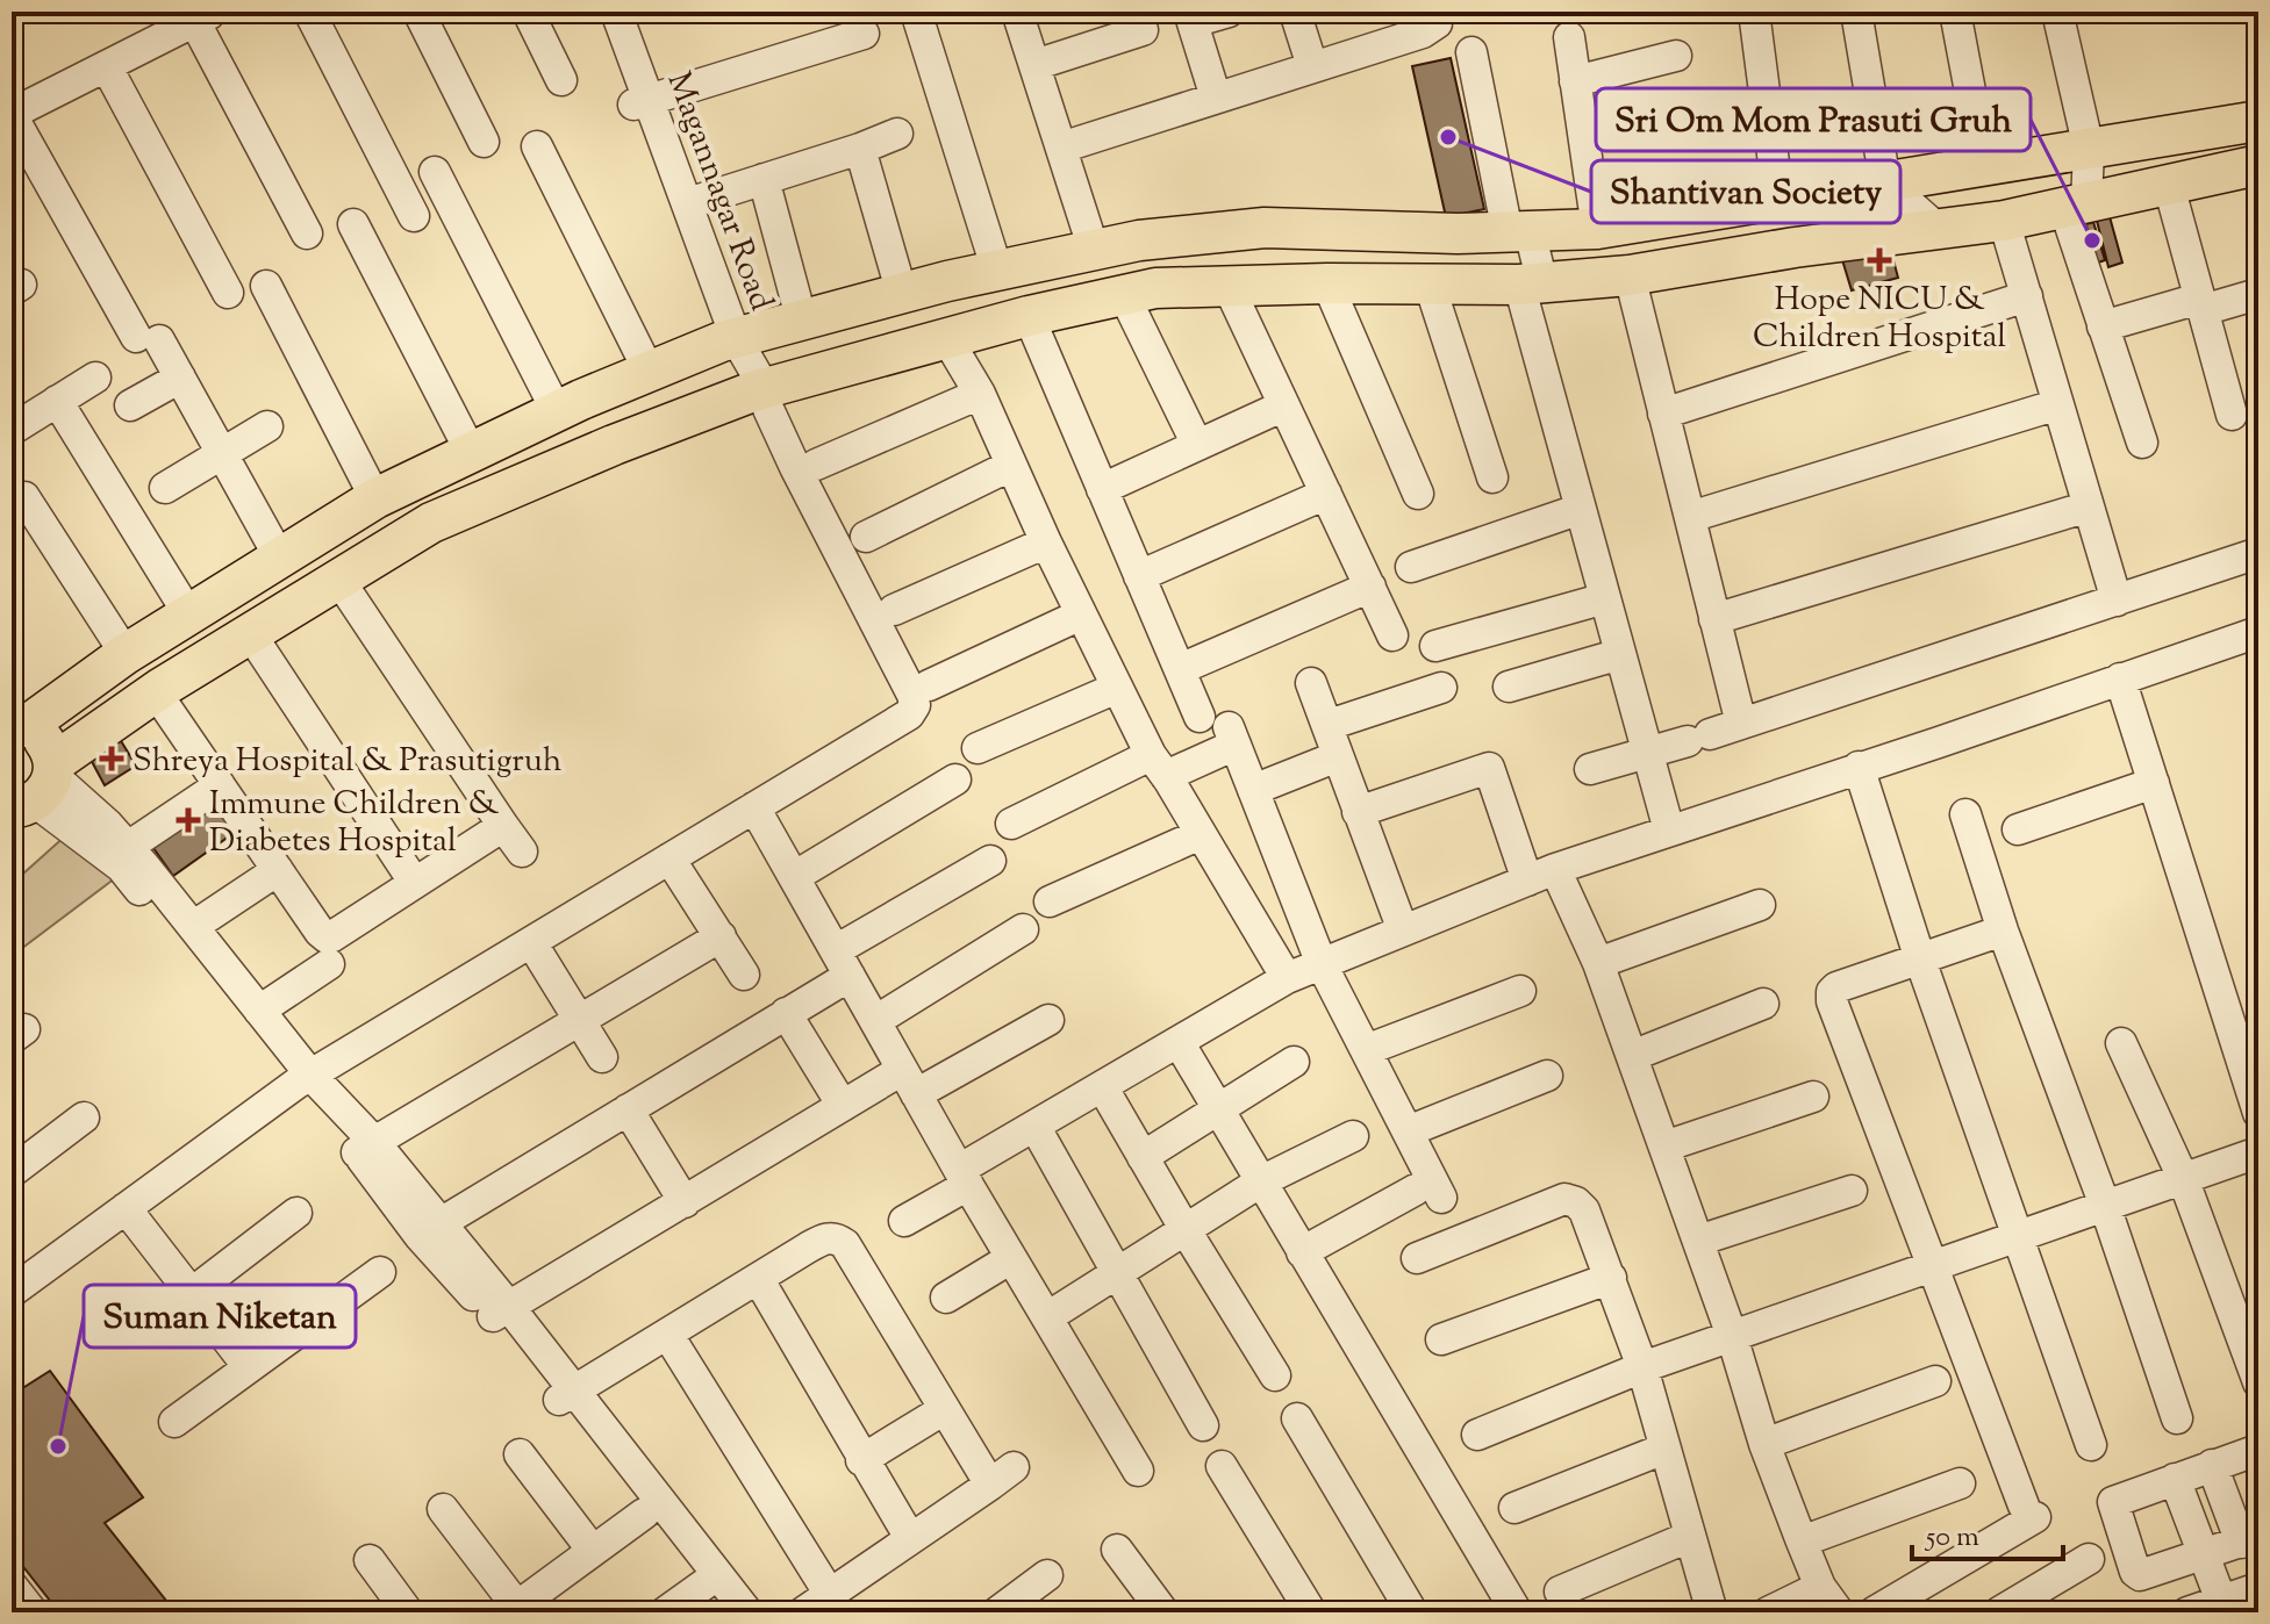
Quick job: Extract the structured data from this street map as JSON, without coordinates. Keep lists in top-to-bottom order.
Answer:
{
  "streets": {
    "street": ["Magannagar Road"]
  },
  "places": {
    "other": ["Shantivan Society", "Sri Om Mom Prasuti Gruh", "Suman Niketan"],
    "health": ["Hope NICU & Children Hospital", "Shreya Hospital & Prasutigruh", "Immune Children & Diabetes Hospital"]
  },
  "scale_bar": "50 m"
}
